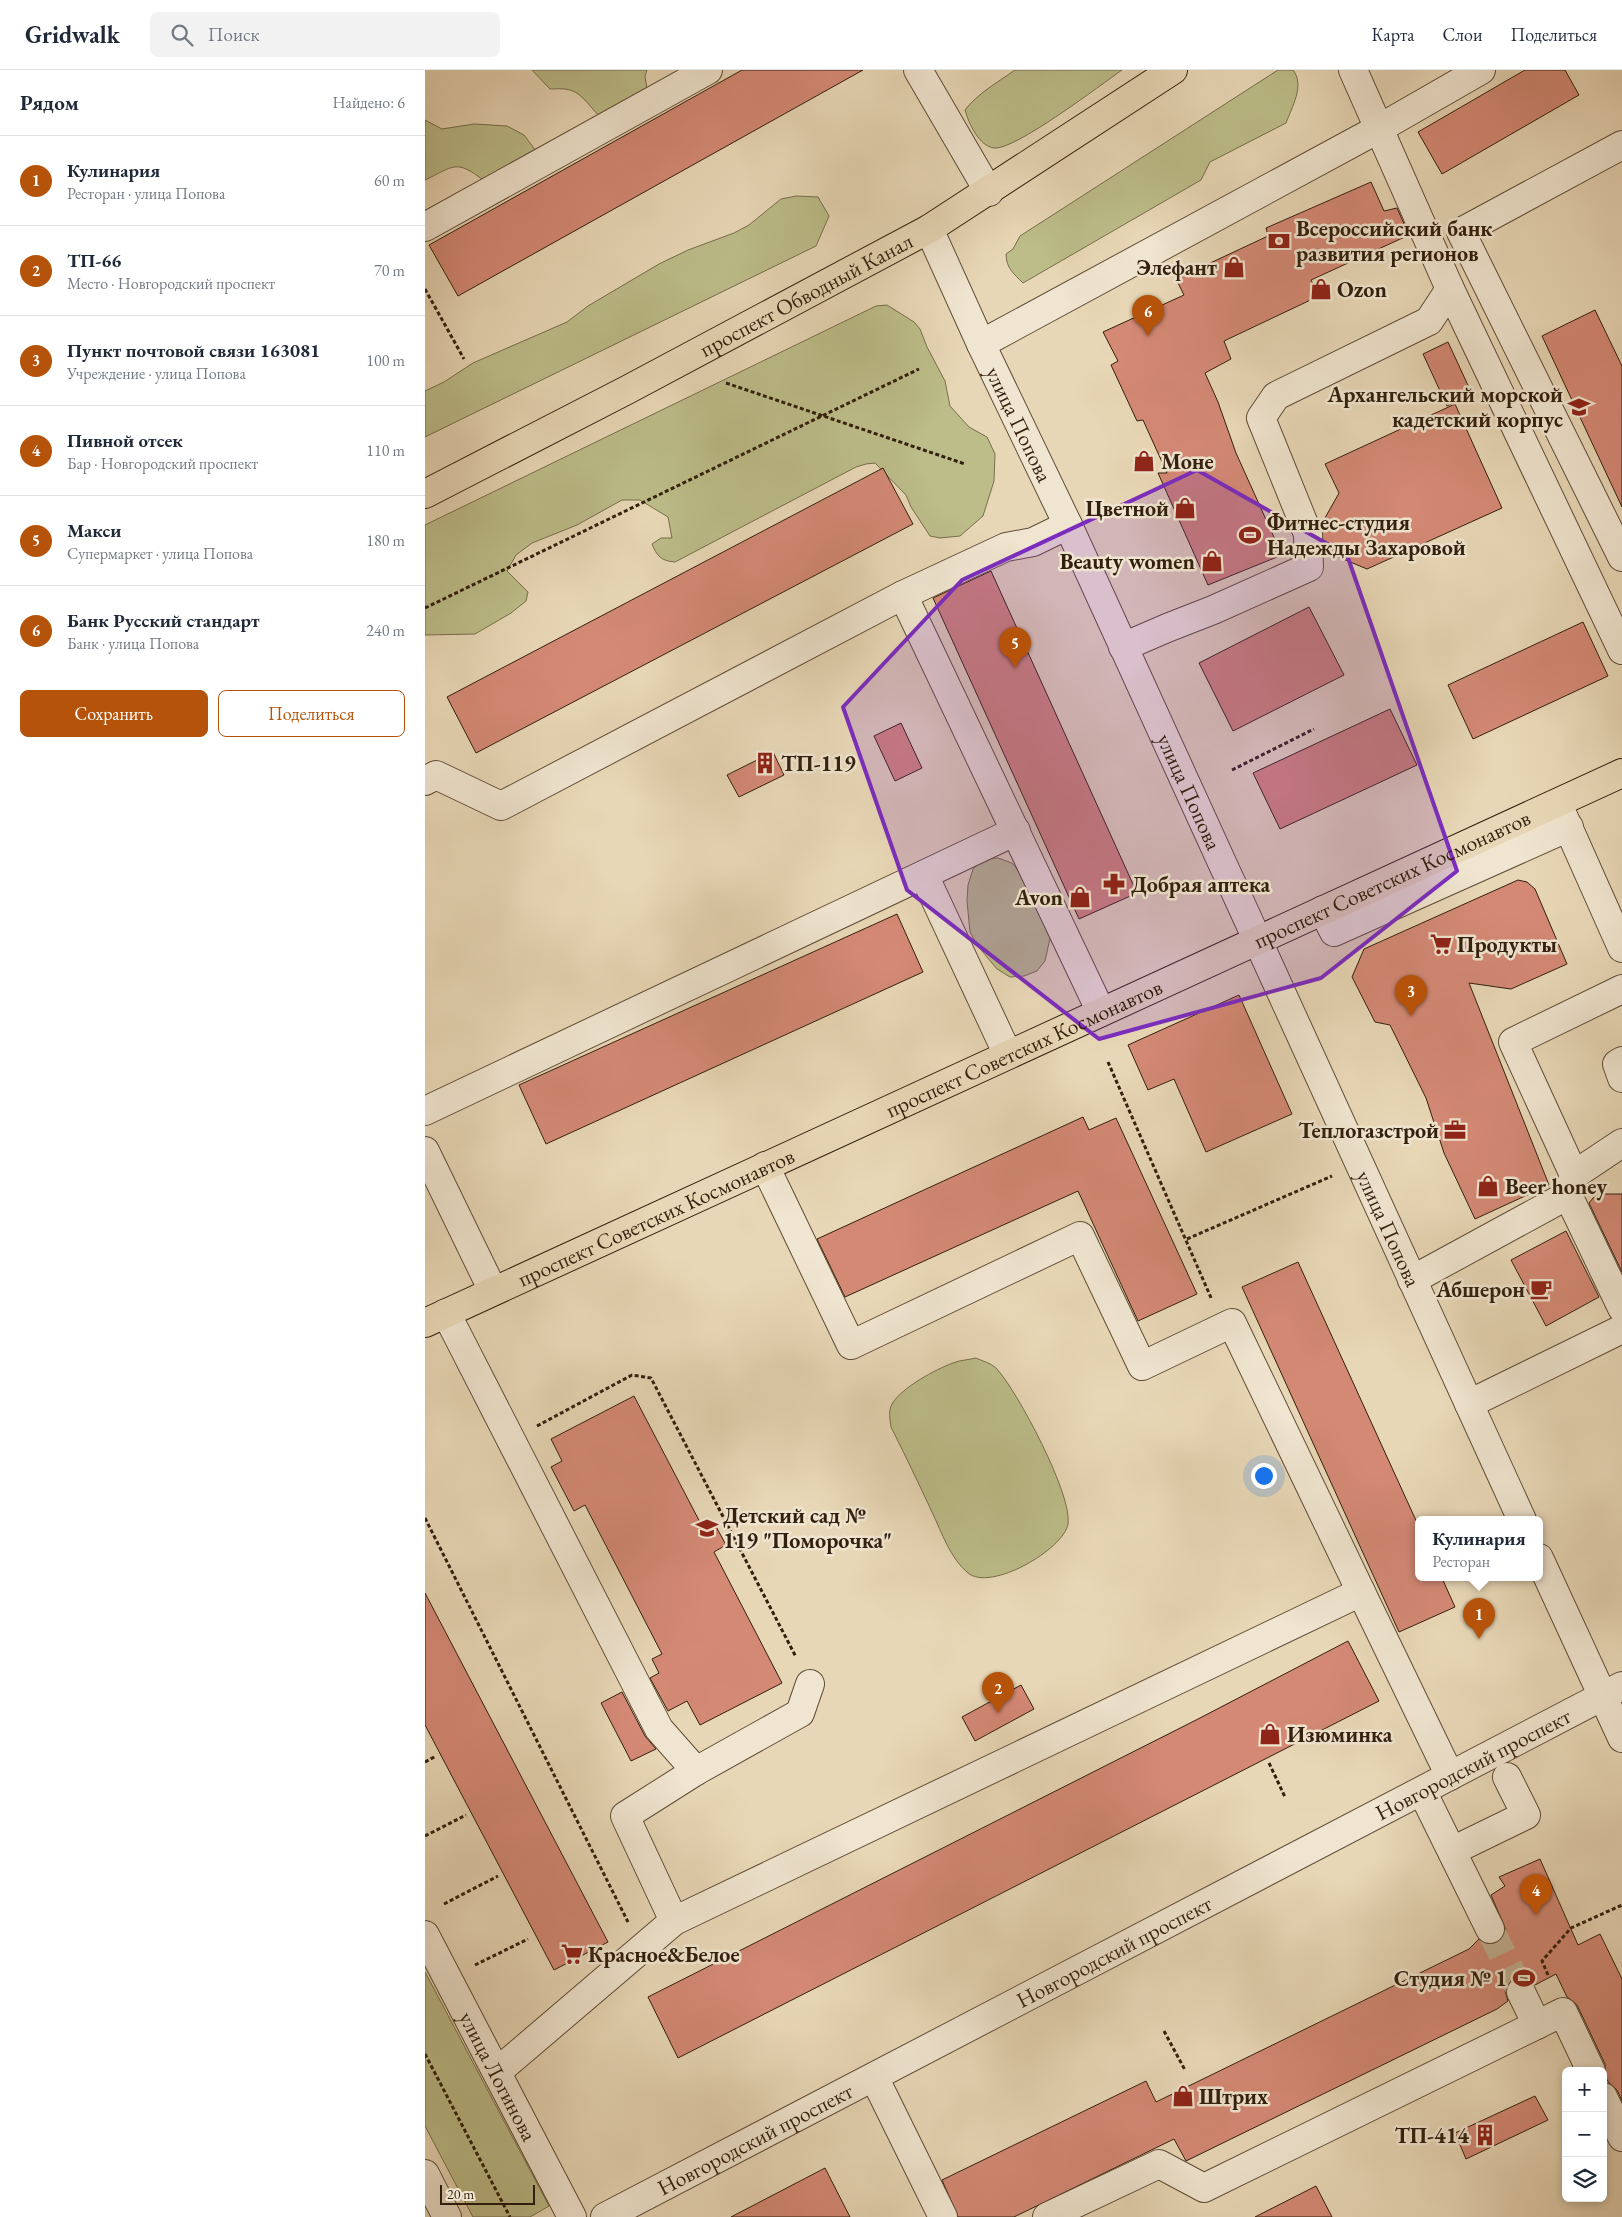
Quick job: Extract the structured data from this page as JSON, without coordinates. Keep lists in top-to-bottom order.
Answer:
{
  "streets": {
    "main road": ["проспект Обводный Канал", "проспект Советских Космонавтов"],
    "street": ["улица Попова", "Новгородский проспект", "улица Логинова"]
  },
  "crossings": [
    ["проспект Обводный Канал", "улица Попова"],
    ["улица Попова", "проспект Советских Космонавтов"]
  ],
  "places": {
    "bank": ["Всероссийский банк развития регионов"],
    "shop": [
      "Элефант",
      "Ozon",
      "Моне",
      "Цветной",
      "Beauty women",
      "Avon",
      "Beer honey",
      "Изюминка",
      "Штрих"
    ],
    "school or university": ["Архангельский морской кадетский корпус", "Детский сад № 119 \"Поморочка\""],
    "sports": ["Фитнес-студия Надежды Захаровой", "Студия № 1"],
    "building": ["ТП-119", "ТП-414"],
    "pharmacy": ["Добрая аптека"],
    "supermarket": ["Продукты", "Красное&Белое"],
    "office": ["Теплогазстрой"],
    "cafe": ["Абшерон"]
  },
  "scale_bar": "20 m",
  "page": {
    "header": "Gridwalk",
    "search": "Поиск",
    "nav": ["Карта", "Слои", "Поделиться"],
    "heading": ["Рядом", "Найдено: 6"],
    "list": [
      {
        "mark": "1",
        "name": "Кулинария",
        "note": "Ресторан · улица Попова",
        "value": "60 m"
      },
      {
        "mark": "2",
        "name": "ТП-66",
        "note": "Место · Новгородский проспект",
        "value": "70 m"
      },
      {
        "mark": "3",
        "name": "Пункт почтовой связи 163081",
        "note": "Учреждение · улица Попова",
        "value": "100 m"
      },
      {
        "mark": "4",
        "name": "Пивной отсек",
        "note": "Бар · Новгородский проспект",
        "value": "110 m"
      },
      {
        "mark": "5",
        "name": "Макси",
        "note": "Супермаркет · улица Попова",
        "value": "180 m"
      },
      {
        "mark": "6",
        "name": "Банк Русский стандарт",
        "note": "Банк · улица Попова",
        "value": "240 m"
      }
    ],
    "pins": [
      "6",
      "5",
      "3",
      "1",
      "2",
      "4"
    ],
    "buttons": ["Сохранить", "Поделиться"],
    "popup": ["Кулинария", "Ресторан"],
    "map_buttons": ["+", "−"],
    "scale": "20 m"
  }
}
